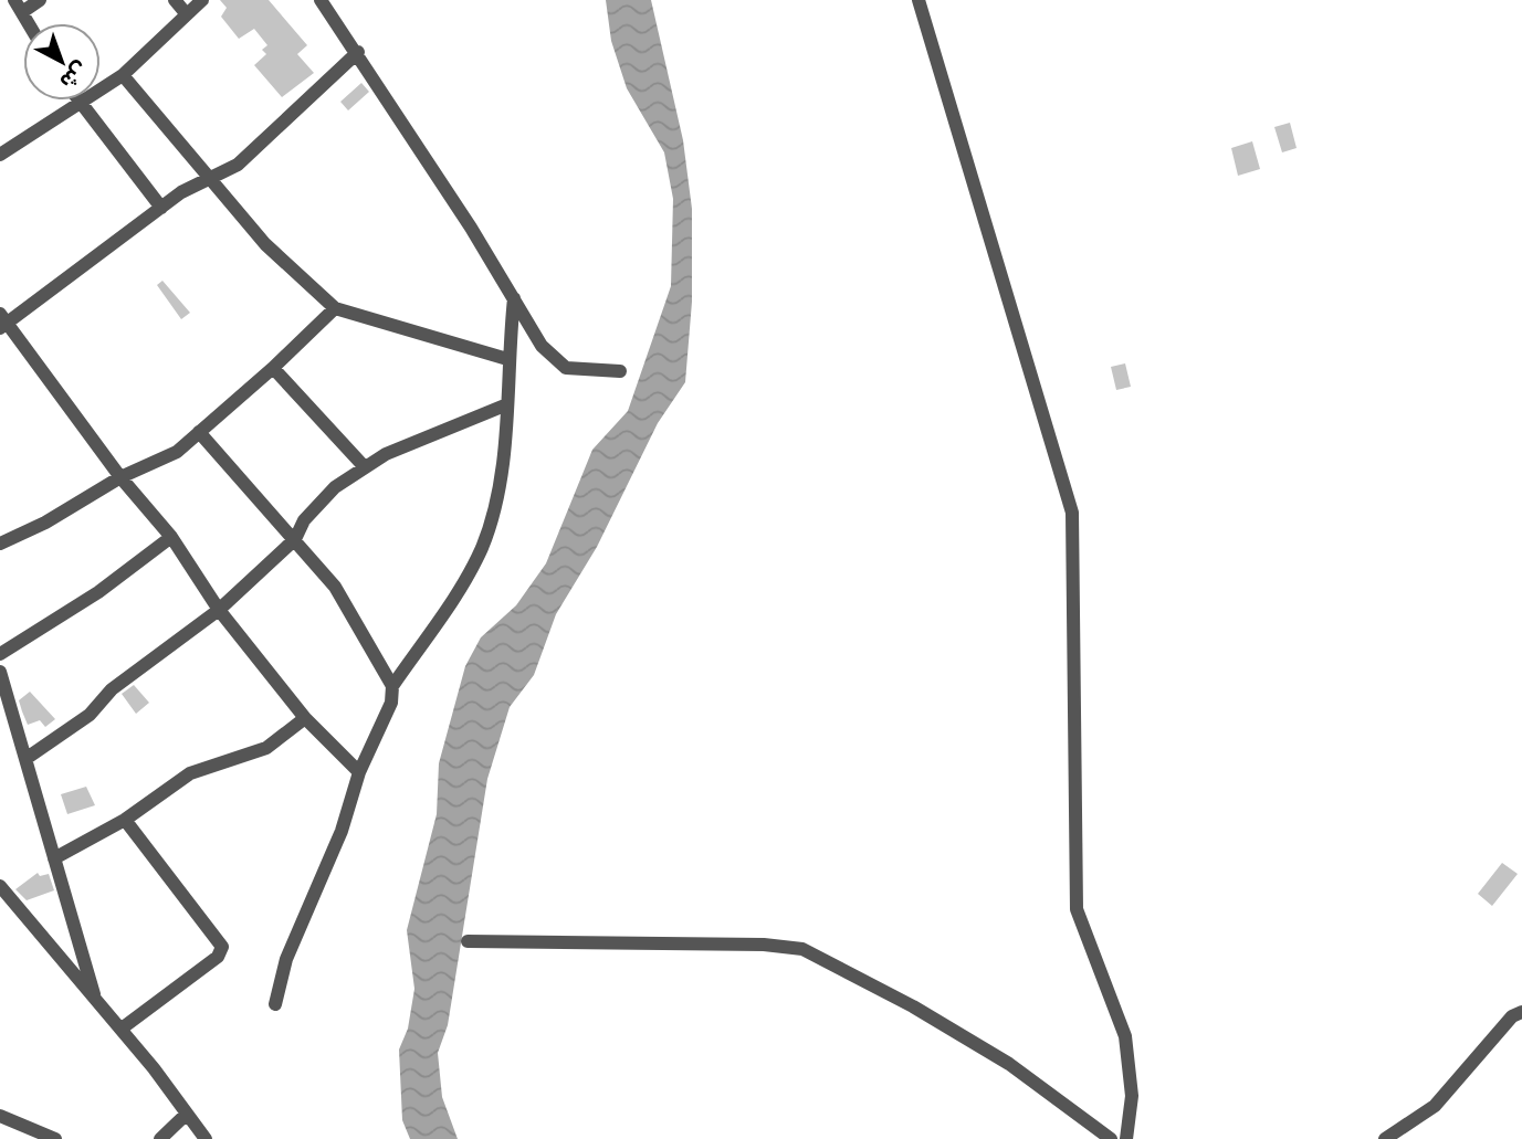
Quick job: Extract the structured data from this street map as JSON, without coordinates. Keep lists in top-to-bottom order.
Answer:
{
  "north": "bottom right"
}
